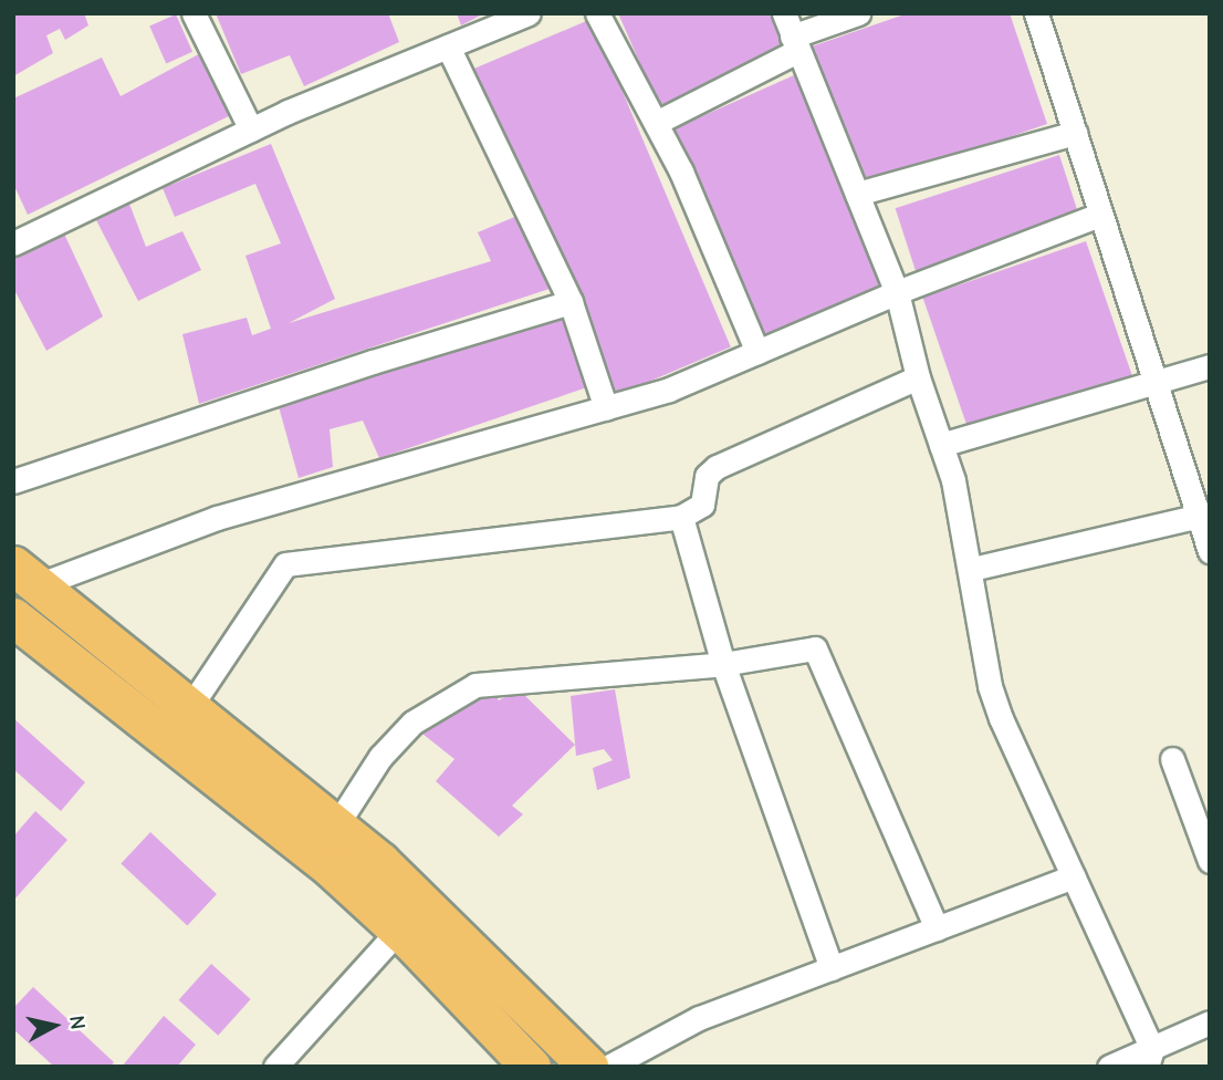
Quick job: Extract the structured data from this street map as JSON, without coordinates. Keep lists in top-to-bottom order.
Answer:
{
  "north": "right"
}
